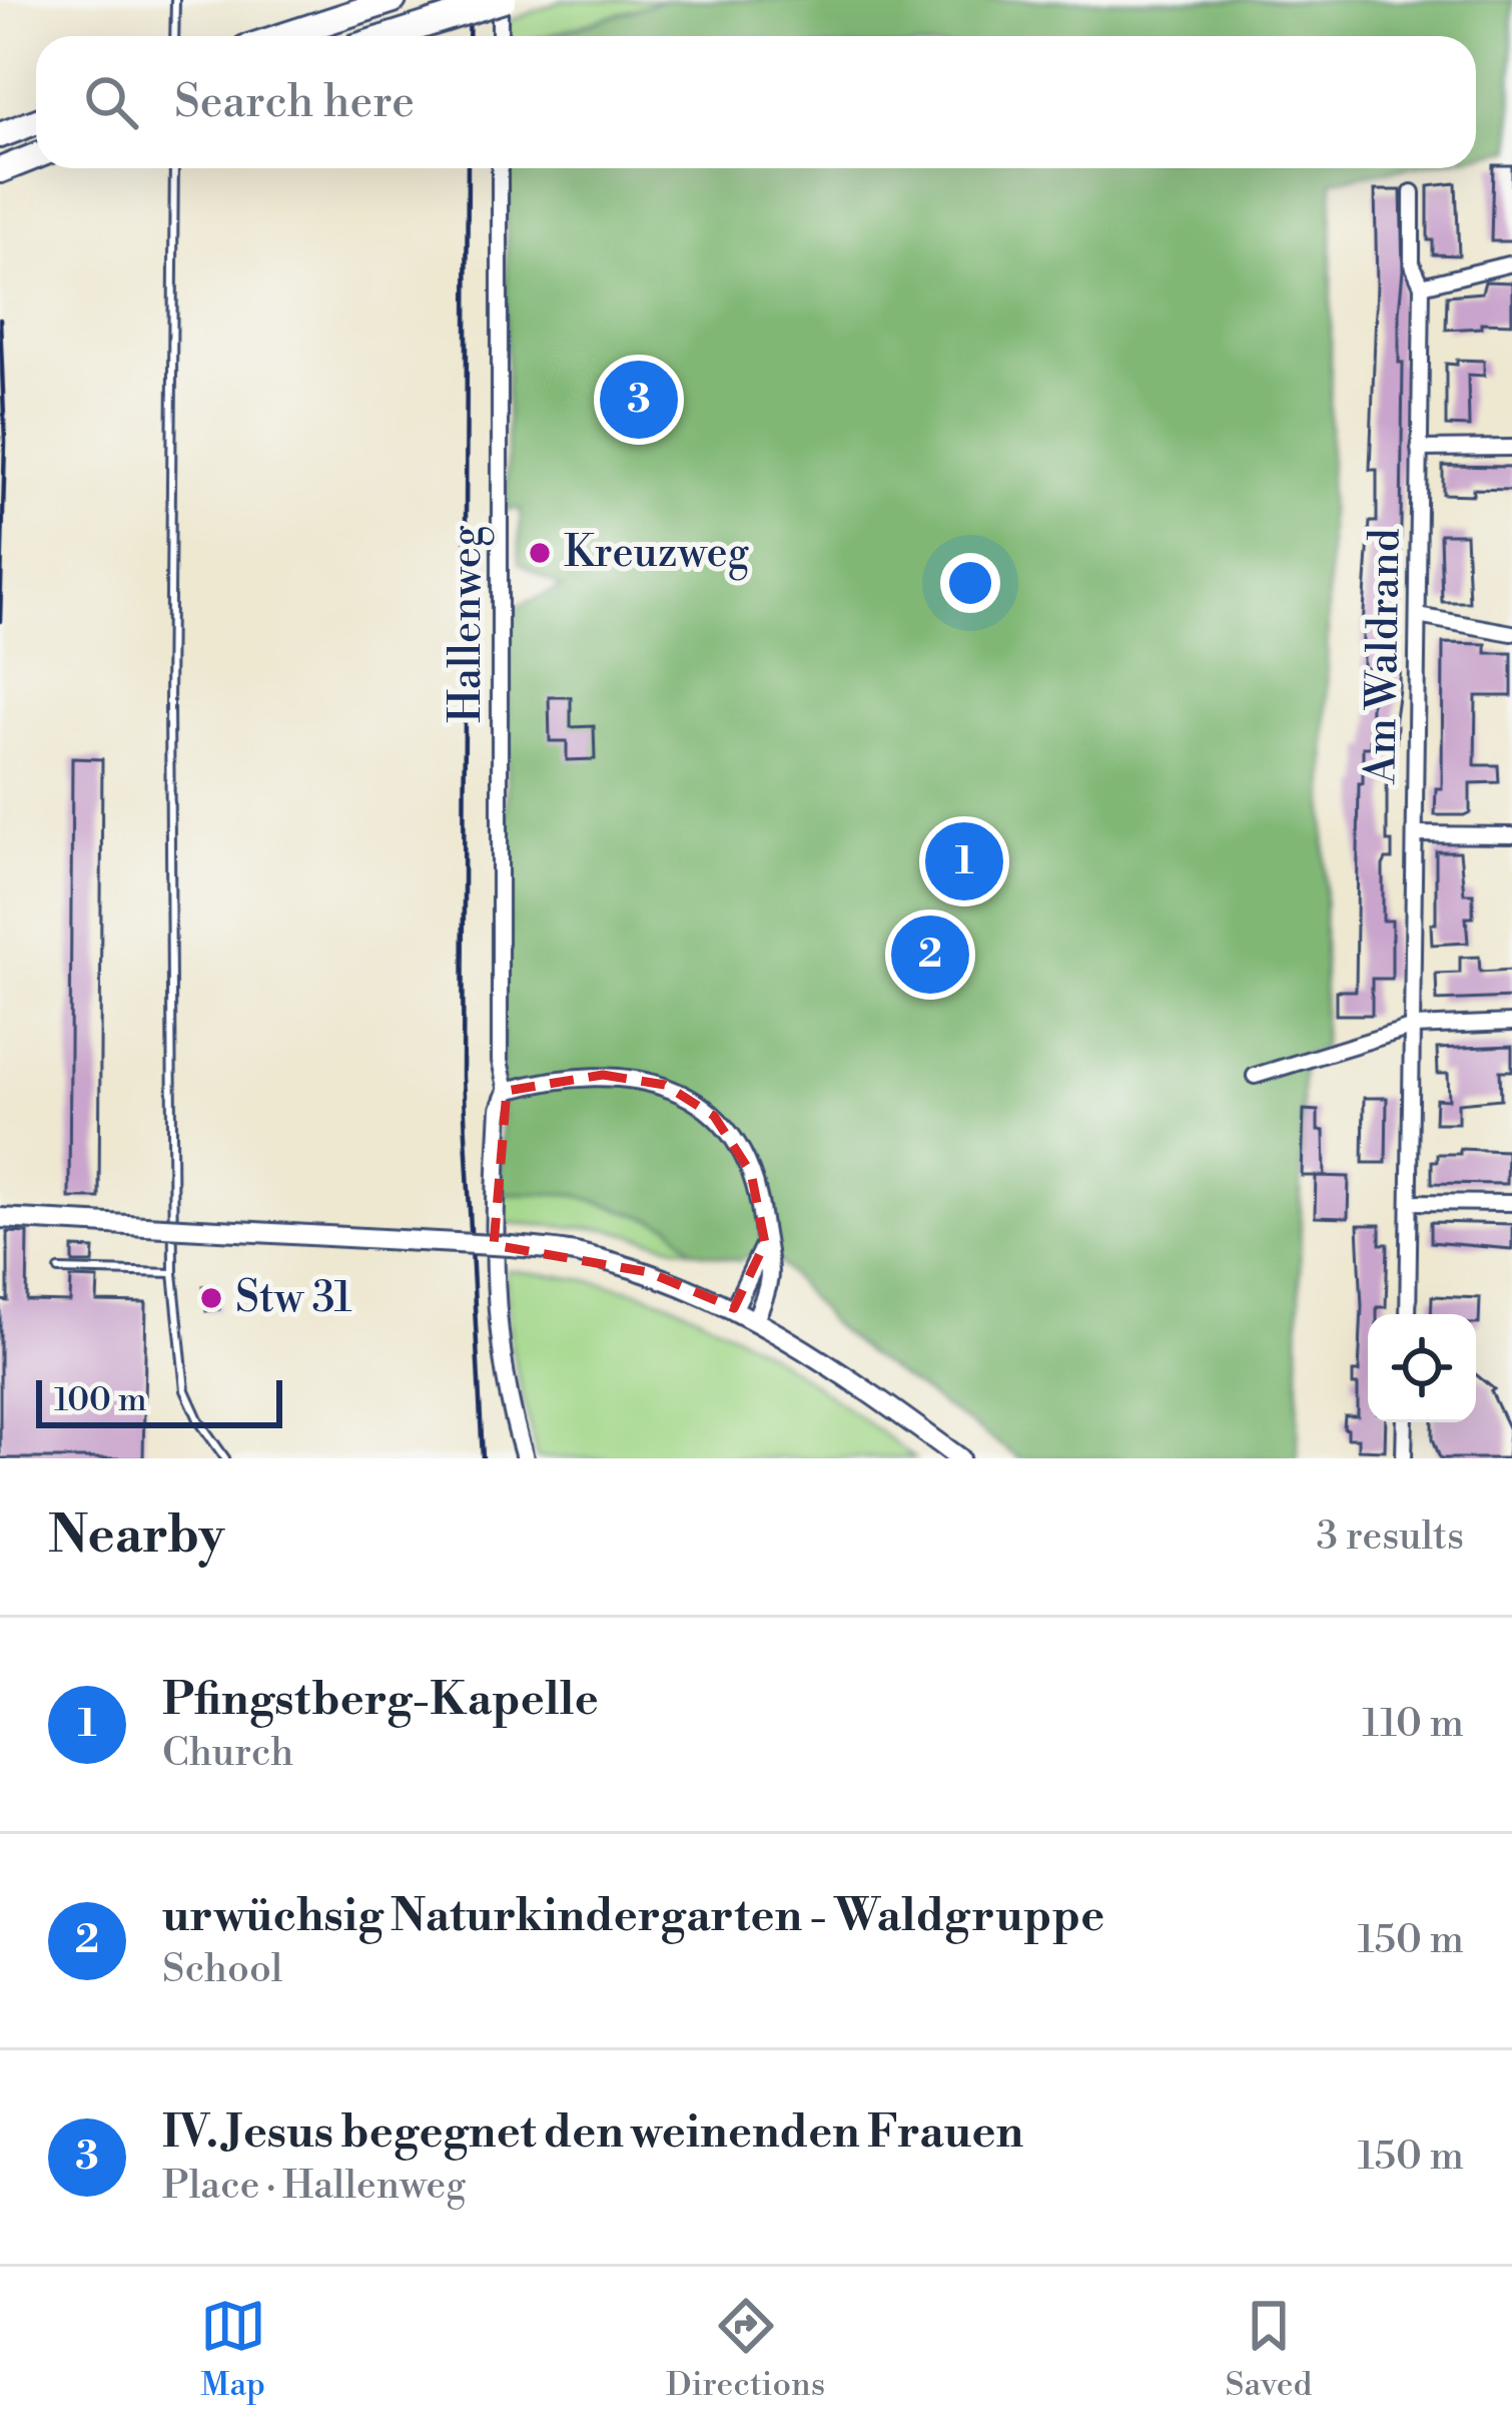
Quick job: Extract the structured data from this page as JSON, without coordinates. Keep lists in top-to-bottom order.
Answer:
{
  "streets": {
    "street": ["Hallenweg", "Am Waldrand"]
  },
  "places": ["Kreuzweg", "Stw 31"],
  "scale_bar": "100 m",
  "page": {
    "search": "Search here",
    "pins": ["3", "1", "2"],
    "scale": "100 m",
    "heading": ["Nearby", "3 results"],
    "list": [
      {
        "mark": "1",
        "name": "Pfingstberg-Kapelle",
        "note": "Church",
        "value": "110 m"
      },
      {
        "mark": "2",
        "name": "urwüchsig Naturkindergarten - Waldgruppe",
        "note": "School",
        "value": "150 m"
      },
      {
        "mark": "3",
        "name": "IV. Jesus begegnet den weinenden Frauen",
        "note": "Place · Hallenweg",
        "value": "150 m"
      }
    ],
    "nav": ["Map", "Directions", "Saved"]
  }
}
